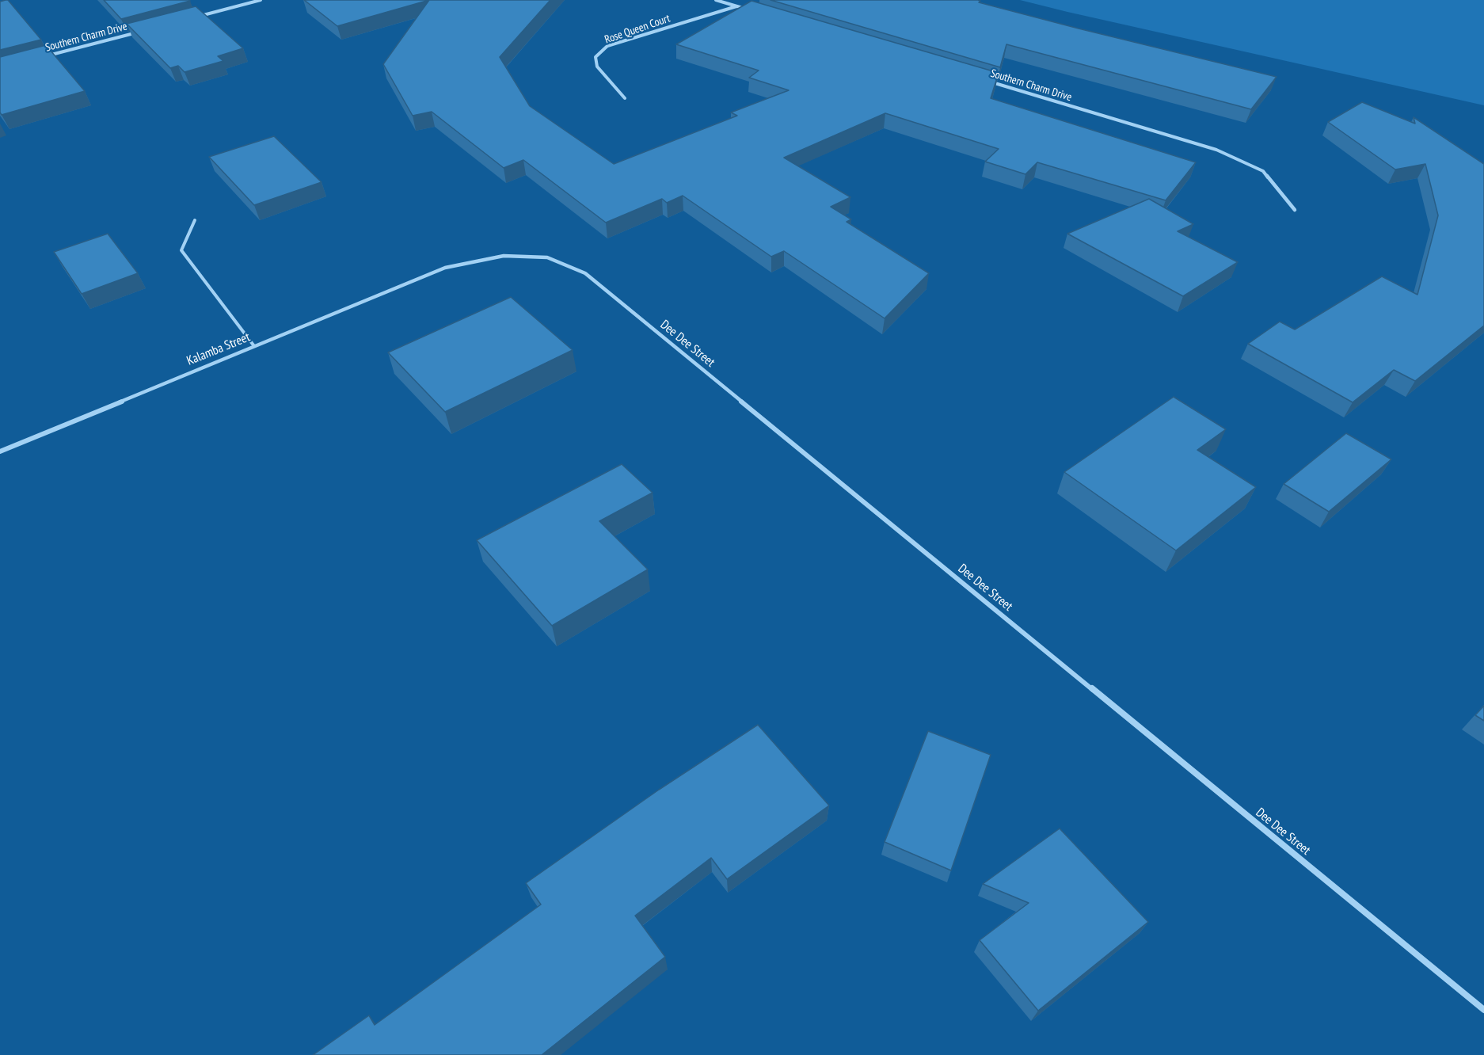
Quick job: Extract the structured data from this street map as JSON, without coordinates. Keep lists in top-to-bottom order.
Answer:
{
  "streets": {
    "street": [
      "Rose Queen Court",
      "Southern Charm Drive",
      "Dee Dee Street",
      "Kalamba Street"
    ]
  },
  "crossings": [
    ["Dee Dee Street", "Kalamba Street"]
  ]
}
